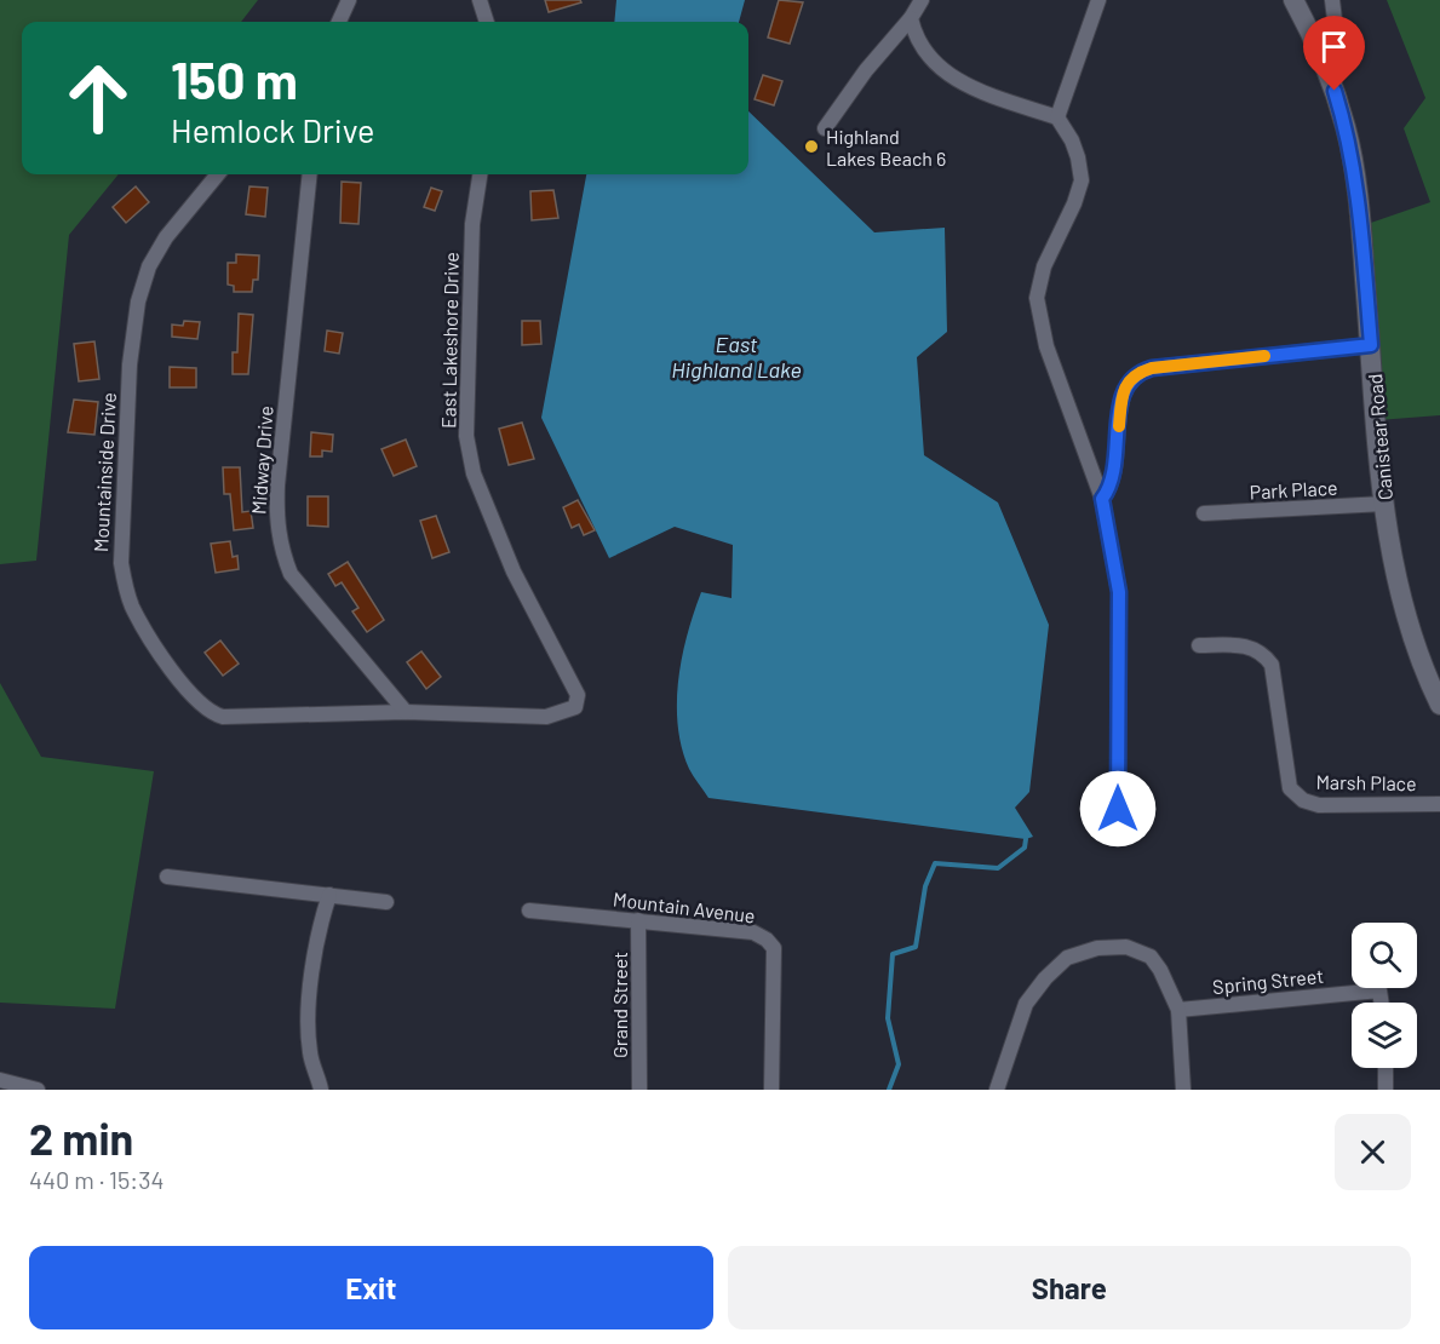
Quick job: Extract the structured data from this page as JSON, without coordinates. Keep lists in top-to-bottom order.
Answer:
{
  "streets": {
    "street": [
      "East Lakeshore Drive",
      "Canistear Road",
      "Midway Drive",
      "Mountainside Drive",
      "Park Place",
      "Marsh Place",
      "Mountain Avenue",
      "Spring Street",
      "Grand Street"
    ]
  },
  "crossings": [
    ["East Lakeshore Drive", "Mountainside Drive"],
    ["Canistear Road", "Park Place"],
    ["Midway Drive", "Mountainside Drive"],
    ["Mountain Avenue", "Grand Street"]
  ],
  "water": ["East Highland Lake"],
  "places": ["Highland Lakes Beach 6"],
  "page": {
    "turn": ["150 m", "Hemlock Drive"],
    "heading": ["2 min", "440 m · 15:34"],
    "buttons": ["Exit", "Share"]
  }
}
